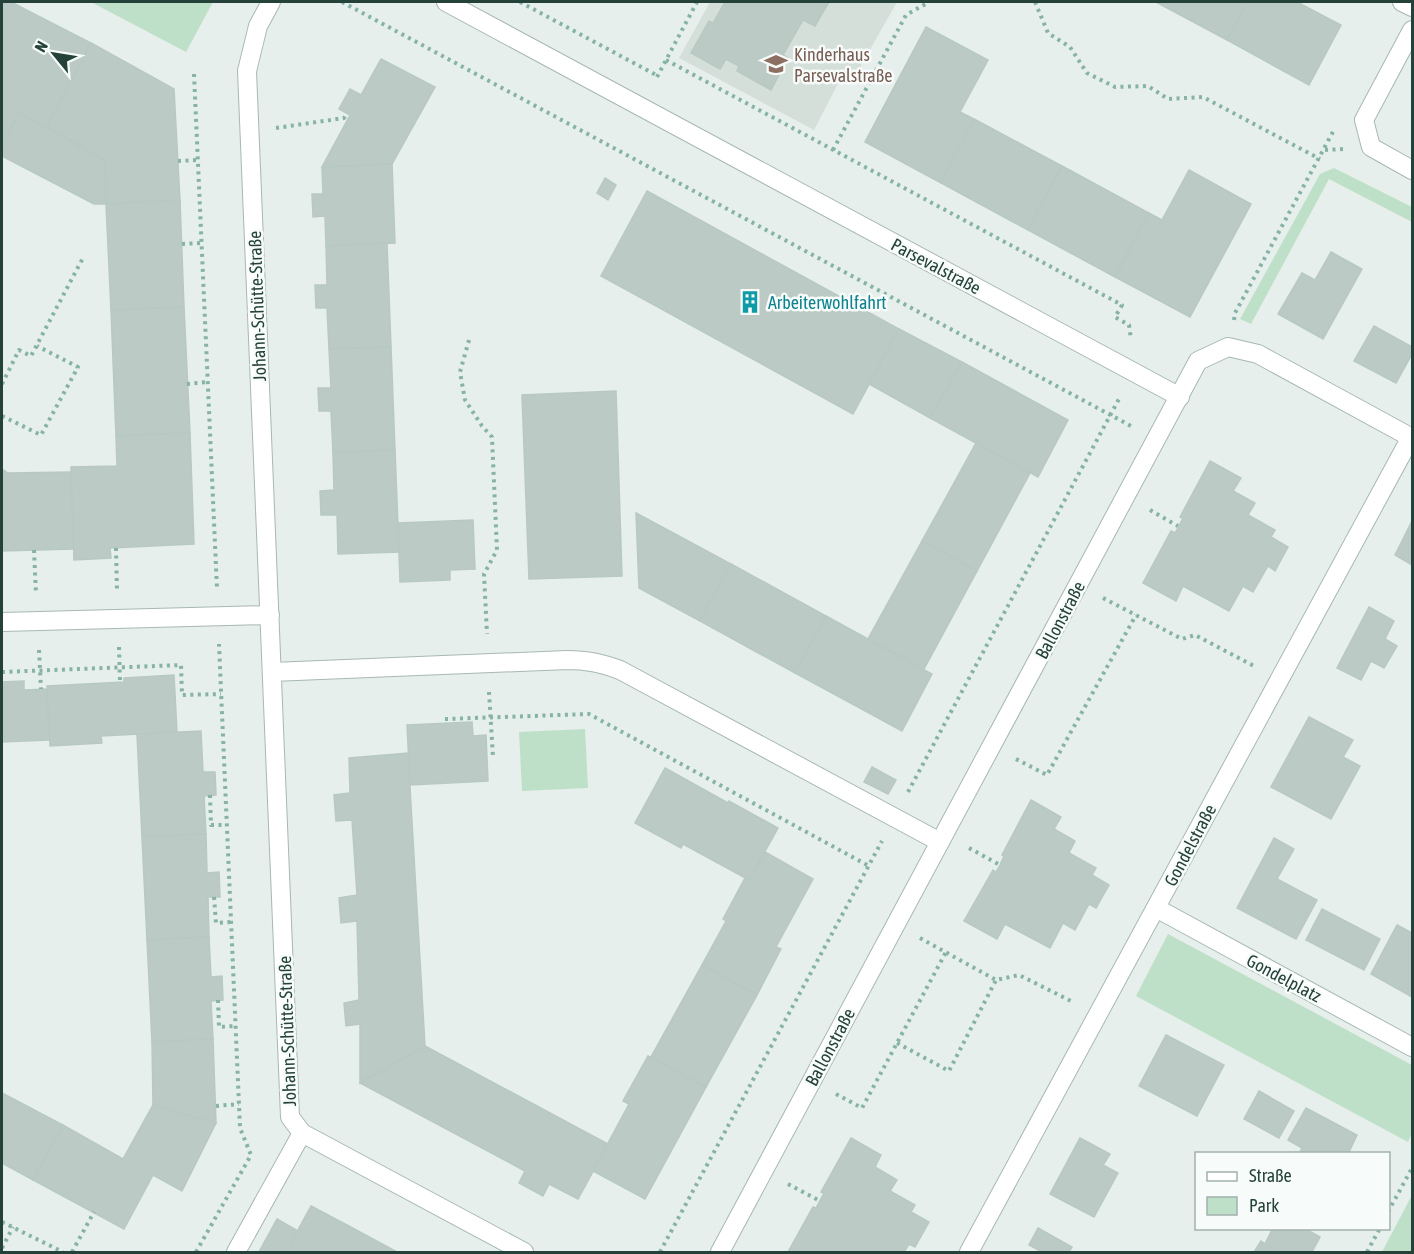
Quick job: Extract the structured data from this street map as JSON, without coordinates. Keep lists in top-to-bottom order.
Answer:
{
  "streets": {
    "street": [
      "Parsevalstraße",
      "Johann-Schütte-Straße",
      "Ballonstraße",
      "Gondelstraße",
      "Gondelplatz"
    ]
  },
  "crossings": [
    ["Parsevalstraße", "Ballonstraße"],
    ["Gondelstraße", "Gondelplatz"]
  ],
  "places": {
    "school or university": ["Kinderhaus Parsevalstraße"],
    "building": ["Arbeiterwohlfahrt"]
  },
  "legend": ["Straße", "Park"],
  "north": "top left"
}
